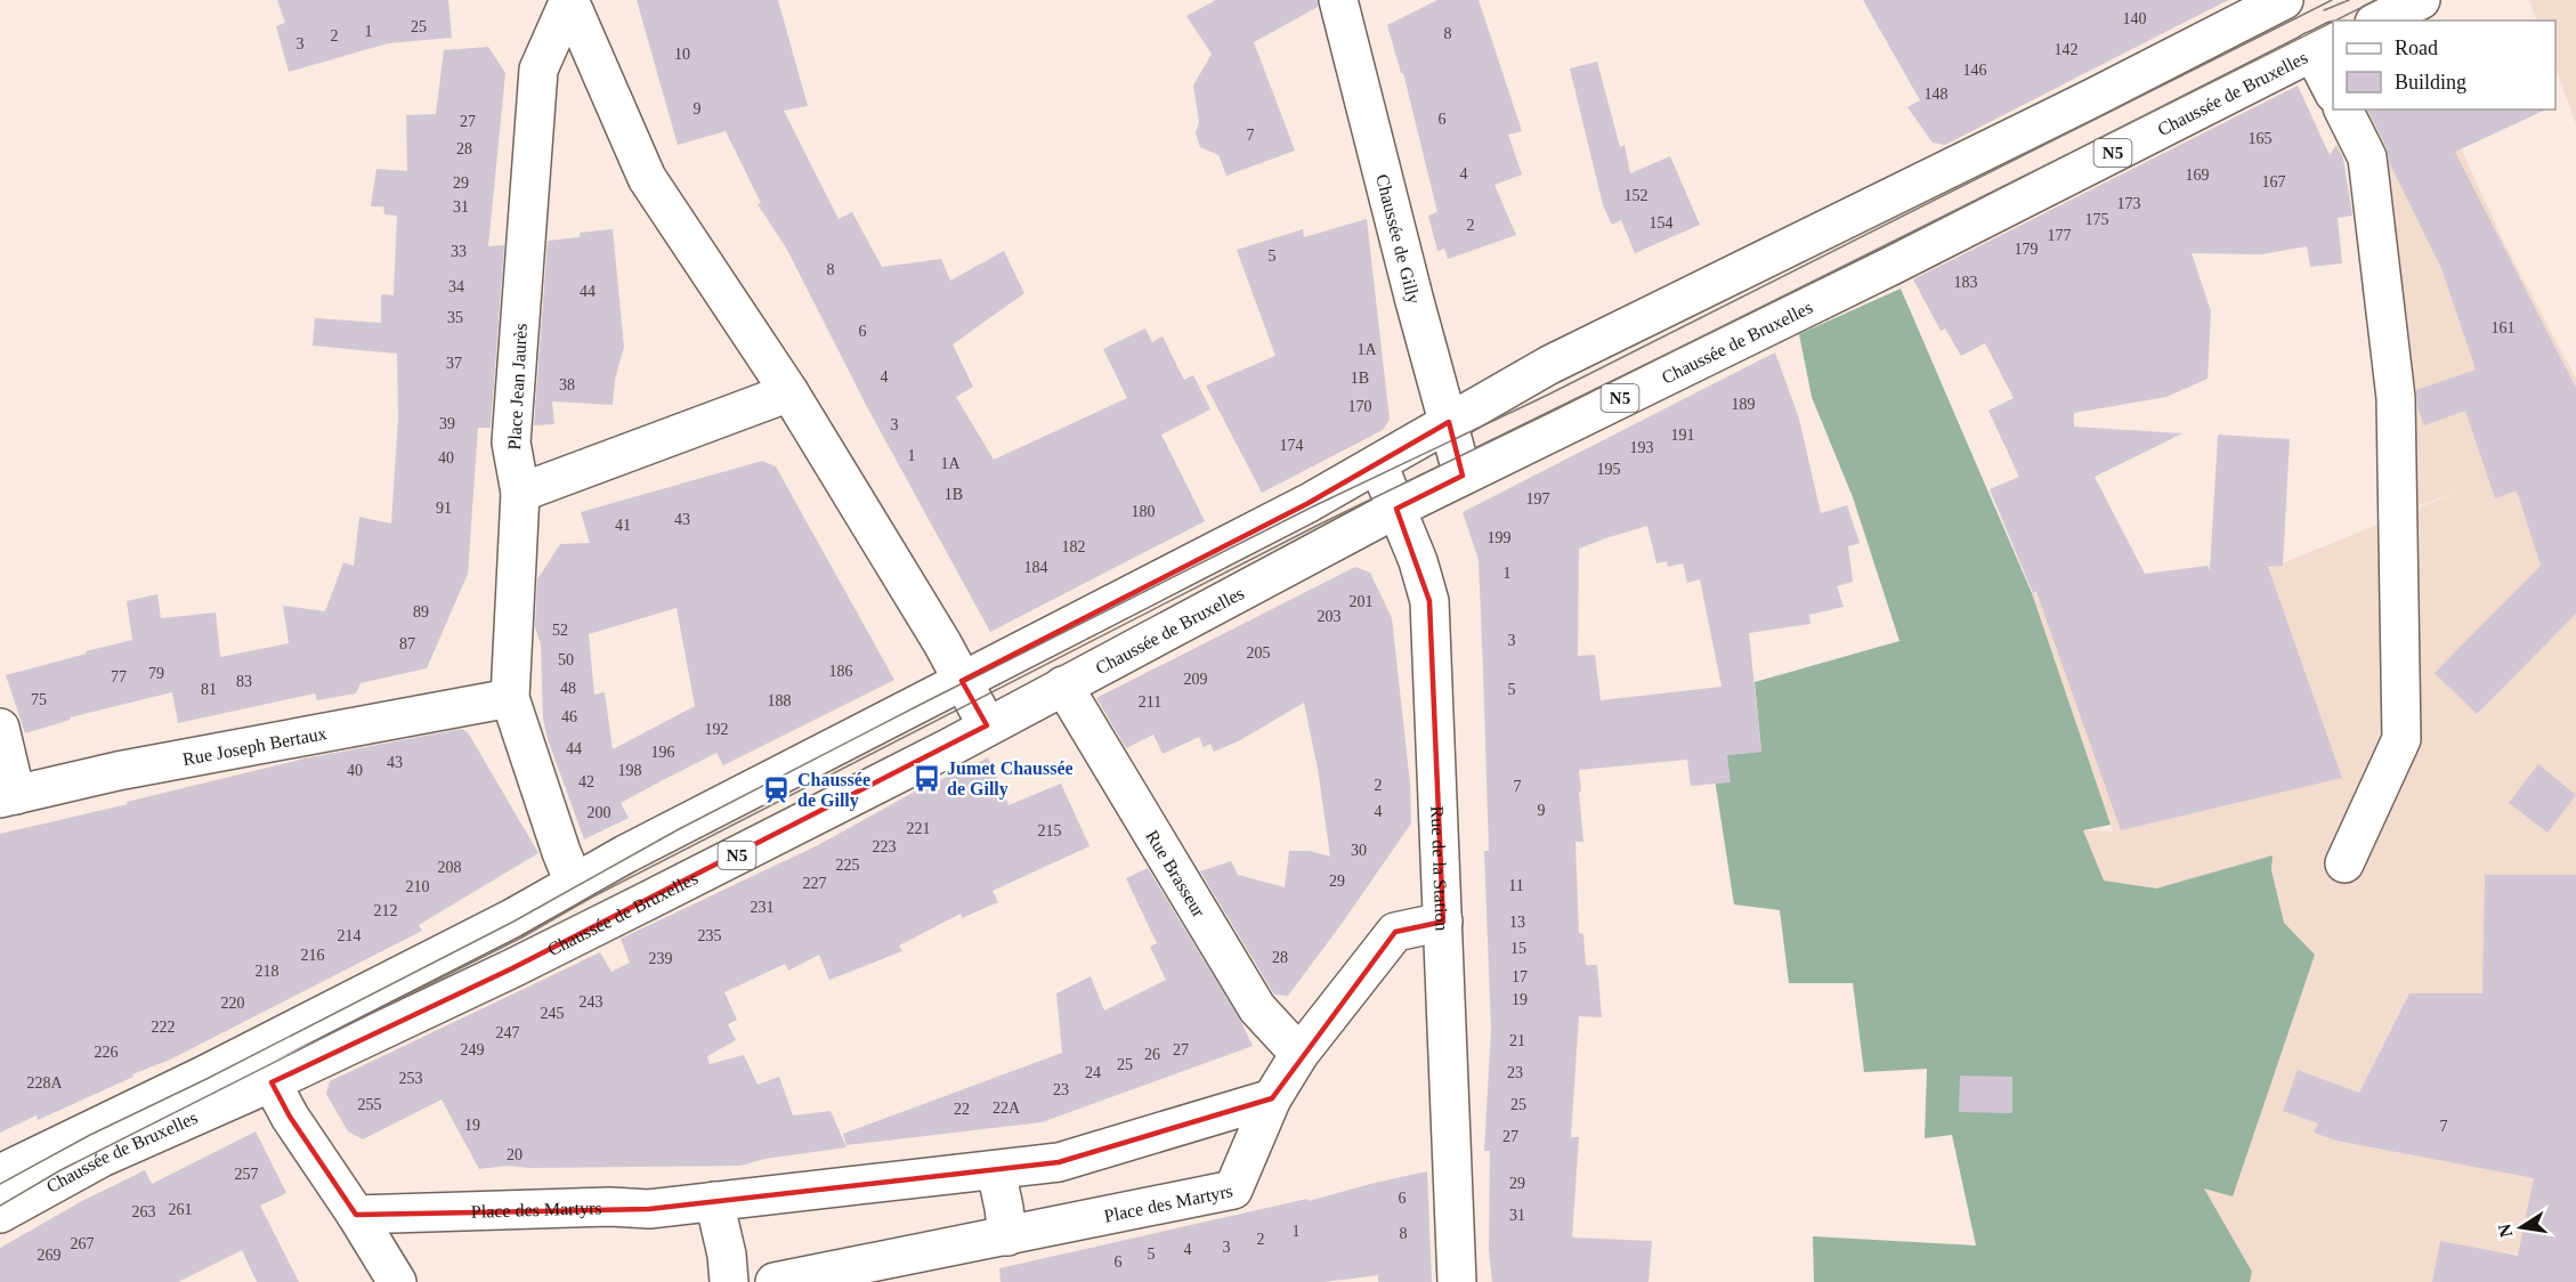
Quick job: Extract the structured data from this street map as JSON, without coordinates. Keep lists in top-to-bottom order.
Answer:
{
  "streets": {
    "street": [
      "Chaussée de Bruxelles",
      "N5",
      "Chaussée de Gilly",
      "Place Jean Jaurès",
      "Rue Joseph Bertaux",
      "Rue de la Station",
      "Rue Brasseur",
      "Place des Martyrs"
    ]
  },
  "crossings": [
    ["Chaussée de Bruxelles", "Chaussée de Gilly"],
    ["Chaussée de Bruxelles", "Place Jean Jaurès"],
    ["Chaussée de Bruxelles", "Rue de la Station"],
    ["Chaussée de Bruxelles", "Rue Brasseur"],
    ["Rue de la Station", "Place des Martyrs"],
    ["Rue Brasseur", "Place des Martyrs"]
  ],
  "places": {
    "bus stop": ["Jumet Chaussée de Gilly"],
    "station": ["Chaussée de Gilly"]
  },
  "house_numbers": [
    "140",
    "25",
    "1",
    "8",
    "2",
    "3",
    "142",
    "10",
    "146",
    "148",
    "9",
    "6",
    "27",
    "7",
    "165",
    "28",
    "4",
    "169",
    "167",
    "29",
    "152",
    "173",
    "31",
    "175",
    "154",
    "2",
    "177",
    "179",
    "33",
    "5",
    "8",
    "183",
    "34",
    "44",
    "35",
    "161",
    "6",
    "1A",
    "37",
    "4",
    "1B",
    "38",
    "189",
    "170",
    "39",
    "3",
    "191",
    "174",
    "193",
    "1",
    "40",
    "1A",
    "195",
    "1B",
    "197",
    "91",
    "180",
    "43",
    "41",
    "199",
    "182",
    "184",
    "1",
    "201",
    "89",
    "203",
    "52",
    "3",
    "87",
    "205",
    "50",
    "186",
    "79",
    "77",
    "209",
    "83",
    "48",
    "81",
    "5",
    "75",
    "188",
    "211",
    "46",
    "192",
    "44",
    "196",
    "43",
    "40",
    "198",
    "42",
    "2",
    "7",
    "9",
    "4",
    "200",
    "221",
    "215",
    "223",
    "30",
    "225",
    "208",
    "29",
    "227",
    "11",
    "210",
    "231",
    "212",
    "13",
    "214",
    "235",
    "15",
    "216",
    "28",
    "239",
    "218",
    "17",
    "19",
    "243",
    "220",
    "245",
    "222",
    "247",
    "21",
    "249",
    "27",
    "226",
    "26",
    "25",
    "24",
    "23",
    "253",
    "228A",
    "23",
    "255",
    "25",
    "22A",
    "22",
    "19",
    "7",
    "27",
    "20",
    "257",
    "29",
    "6",
    "261",
    "263",
    "31",
    "1",
    "8",
    "2",
    "267",
    "3",
    "4",
    "5",
    "269",
    "6"
  ],
  "legend": ["Road", "Building"],
  "north": "left"
}
